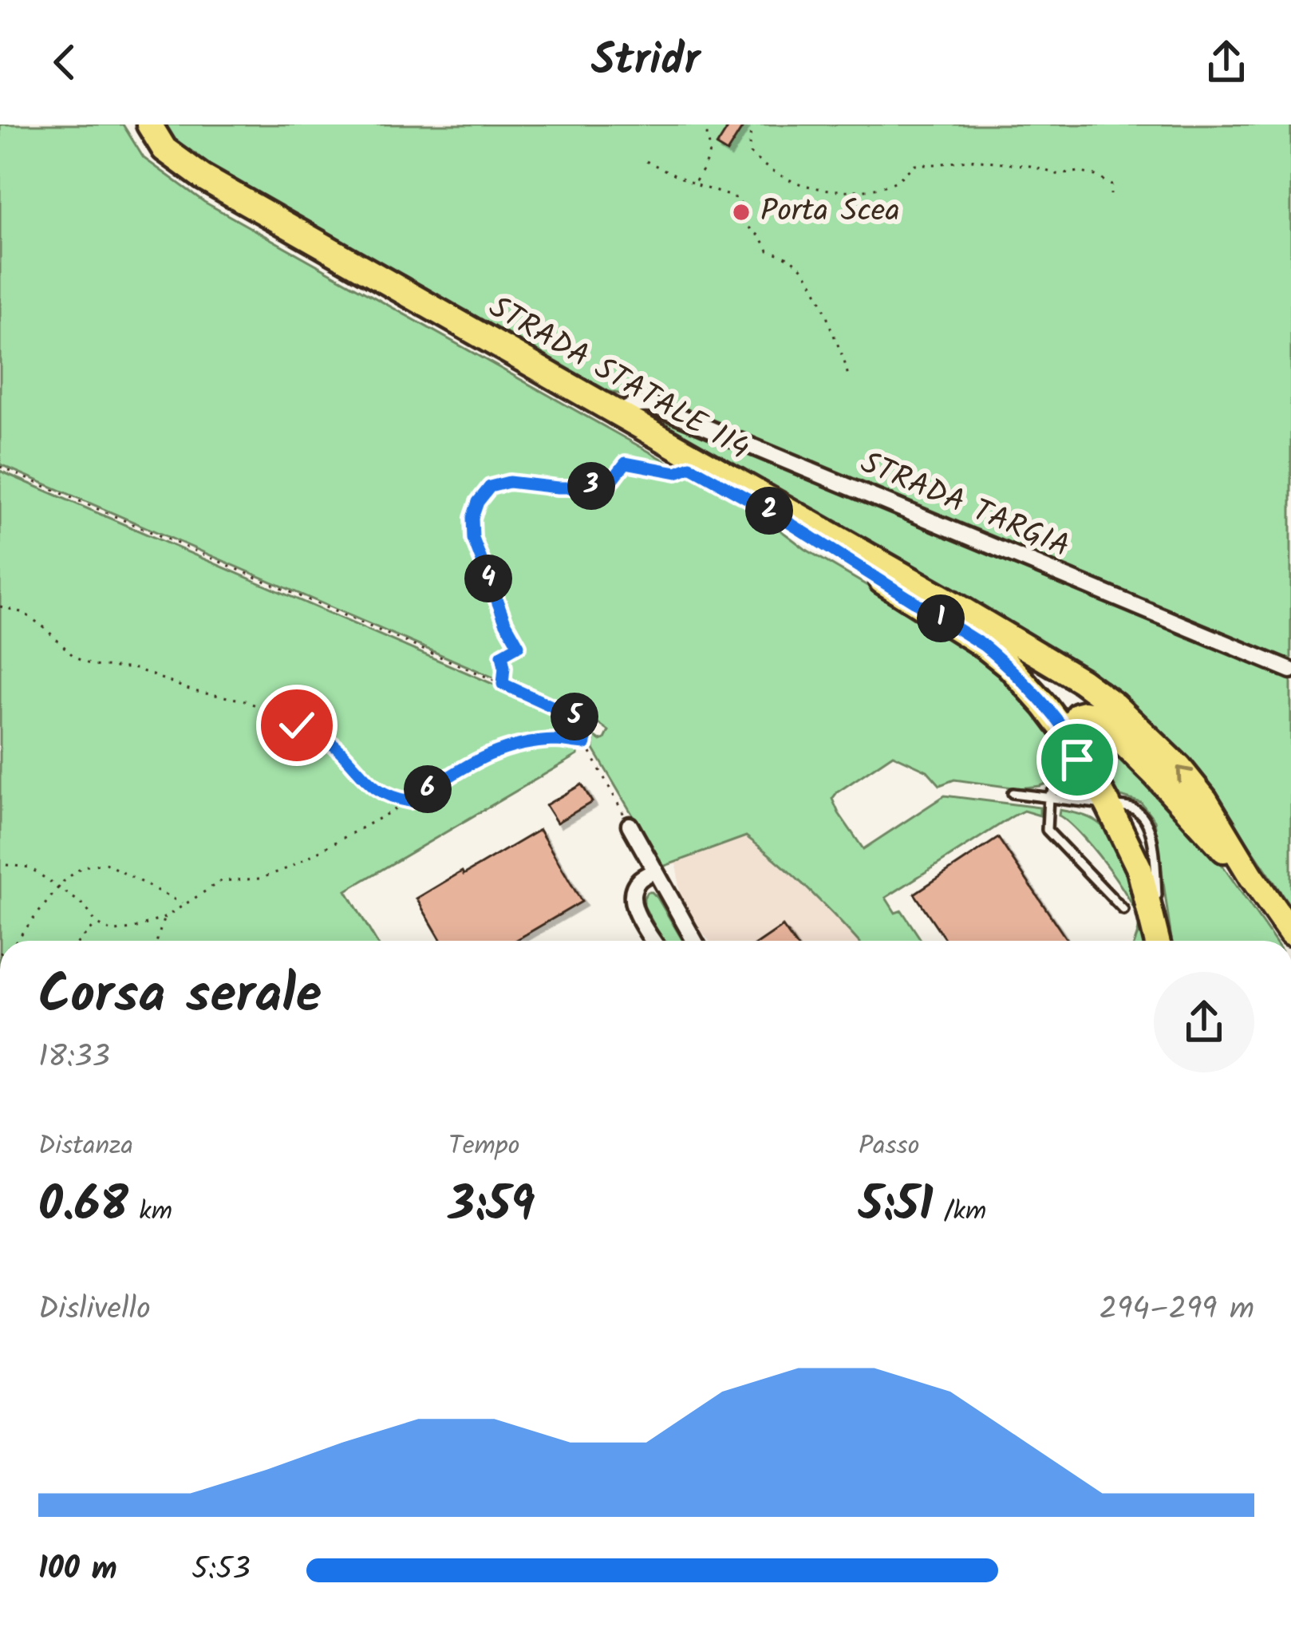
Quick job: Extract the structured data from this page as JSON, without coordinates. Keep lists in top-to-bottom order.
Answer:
{
  "streets": {
    "main road": ["STRADA STATALE 114"],
    "street": ["STRADA TARGIA"]
  },
  "crossings": [
    ["STRADA STATALE 114", "STRADA TARGIA"]
  ],
  "places": ["Porta Scea"],
  "page": {
    "header": "Stridr",
    "pins": [
      "3",
      "2",
      "4",
      "1",
      "5",
      "6"
    ],
    "heading": ["Corsa serale", "18:33"],
    "stats": [
      ["Distanza", "0.68 km"],
      ["Tempo", "3:59"],
      ["Passo", "5:51 /km"]
    ],
    "chart": ["Dislivello", "294–299 m"],
    "list": [
      {
        "name": "100 m",
        "note": "5:53"
      }
    ]
  }
}
